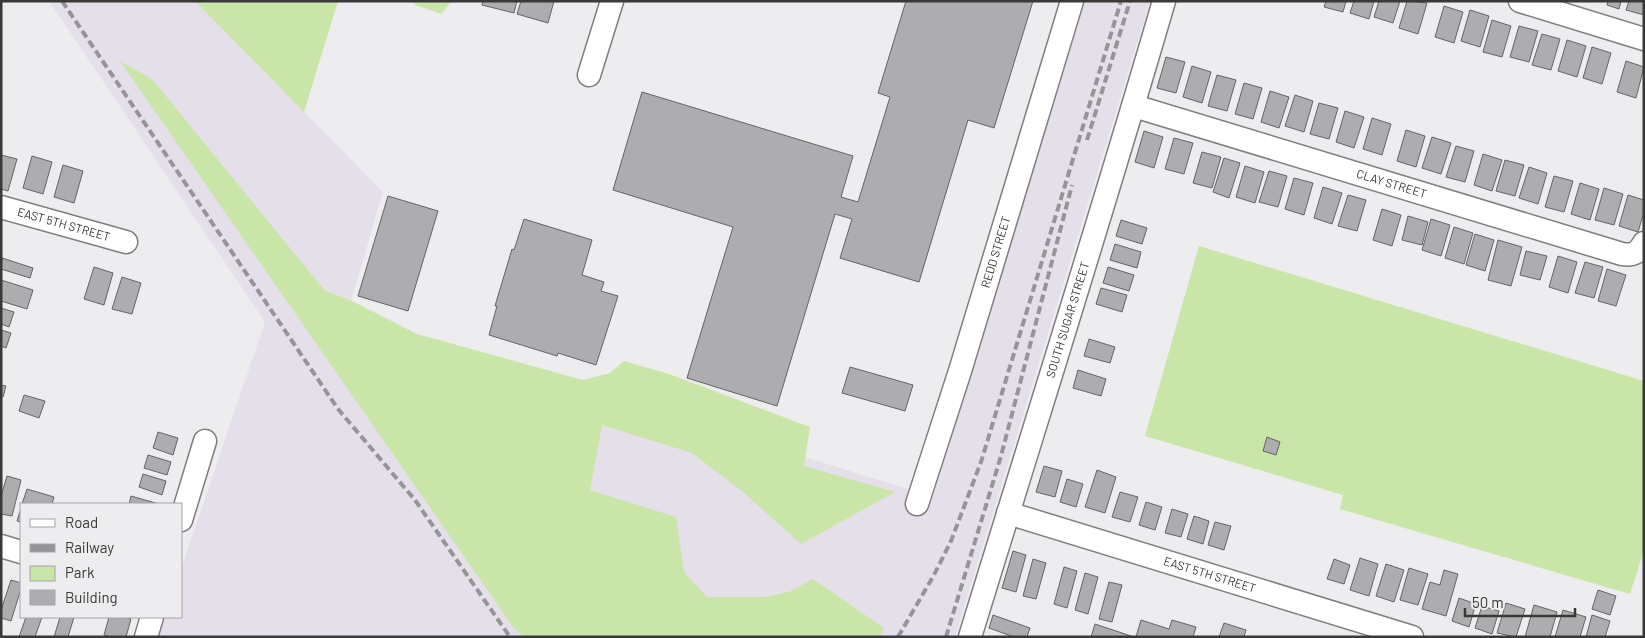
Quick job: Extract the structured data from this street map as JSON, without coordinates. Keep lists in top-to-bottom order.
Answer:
{
  "streets": {
    "street": [
      "CLAY STREET",
      "EAST 5TH STREET",
      "REDD STREET",
      "SOUTH SUGAR STREET"
    ]
  },
  "crossings": [
    ["CLAY STREET", "SOUTH SUGAR STREET"],
    ["EAST 5TH STREET", "SOUTH SUGAR STREET"]
  ],
  "legend": [
    "Road",
    "Railway",
    "Park",
    "Building"
  ],
  "scale_bar": "50 m"
}
